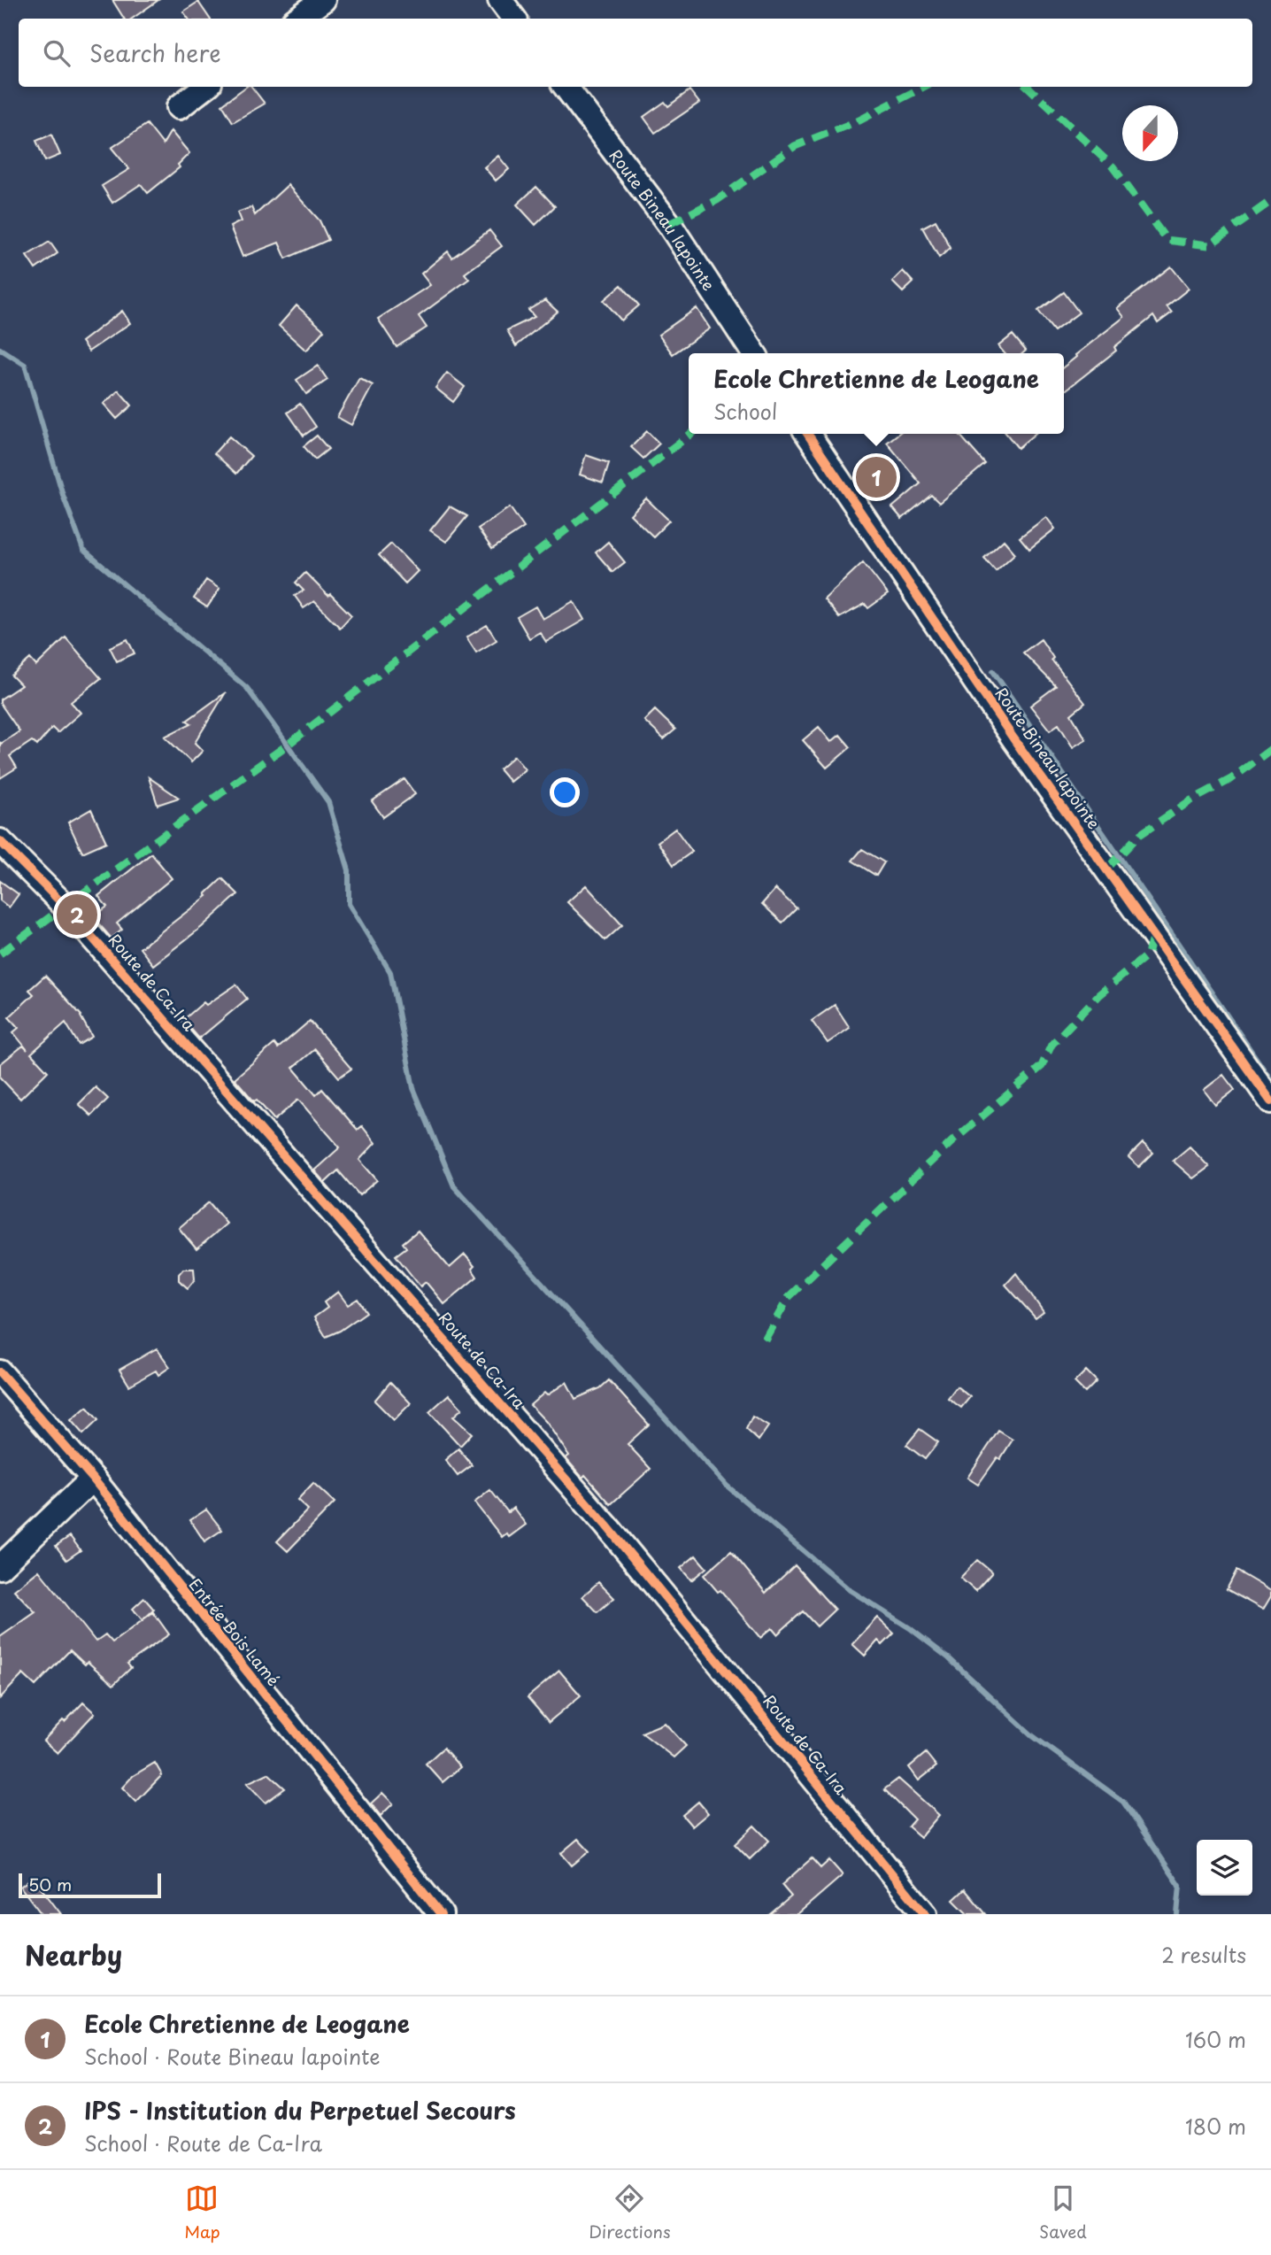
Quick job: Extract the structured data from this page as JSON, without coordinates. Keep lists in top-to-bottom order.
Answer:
{
  "streets": {
    "street": ["Route Bineau lapointe", "Route de Ca-Ira", "Entrée Bois Lamé"]
  },
  "scale_bar": "50 m",
  "north": "bottom",
  "page": {
    "search": "Search here",
    "popup": ["Ecole Chretienne de Leogane", "School"],
    "pins": ["1", "2"],
    "scale": "50 m",
    "heading": ["Nearby", "2 results"],
    "list": [
      {
        "mark": "1",
        "name": "Ecole Chretienne de Leogane",
        "note": "School · Route Bineau lapointe",
        "value": "160 m"
      },
      {
        "mark": "2",
        "name": "IPS - Institution du Perpetuel Secours",
        "note": "School · Route de Ca-Ira",
        "value": "180 m"
      }
    ],
    "nav": ["Map", "Directions", "Saved"]
  }
}
